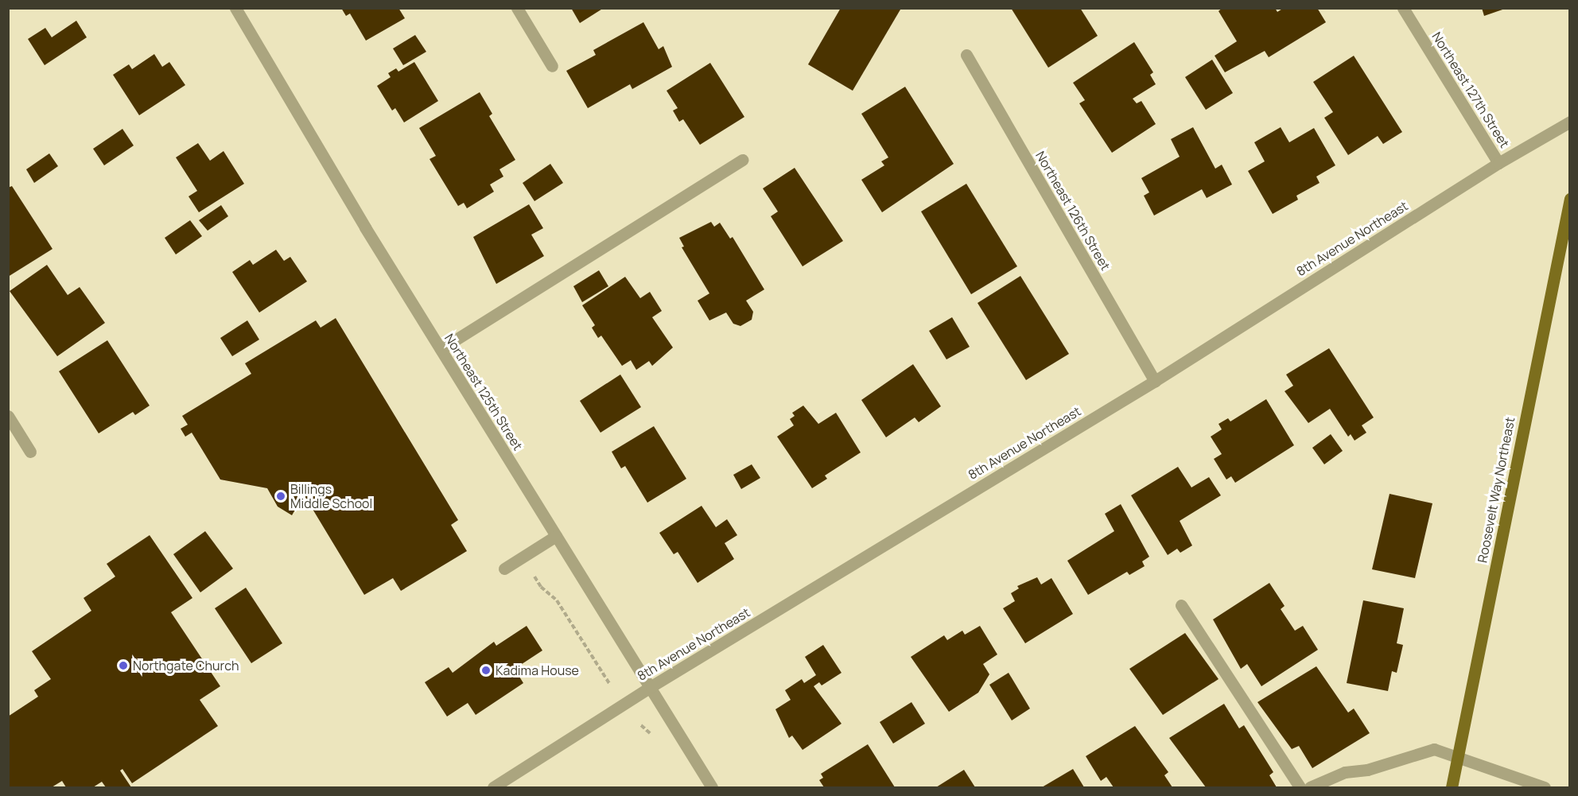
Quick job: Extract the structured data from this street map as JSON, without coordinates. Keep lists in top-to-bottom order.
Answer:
{
  "streets": {
    "main road": ["Roosevelt Way Northeast"],
    "street": [
      "Northeast 127th Street",
      "Northeast 126th Street",
      "8th Avenue Northeast",
      "Northeast 125th Street"
    ]
  },
  "crossings": [
    ["Northeast 127th Street", "8th Avenue Northeast"],
    ["Northeast 126th Street", "8th Avenue Northeast"],
    ["8th Avenue Northeast", "Northeast 125th Street"]
  ],
  "places": ["Billings Middle School", "Northgate Church", "Kadima House"]
}
